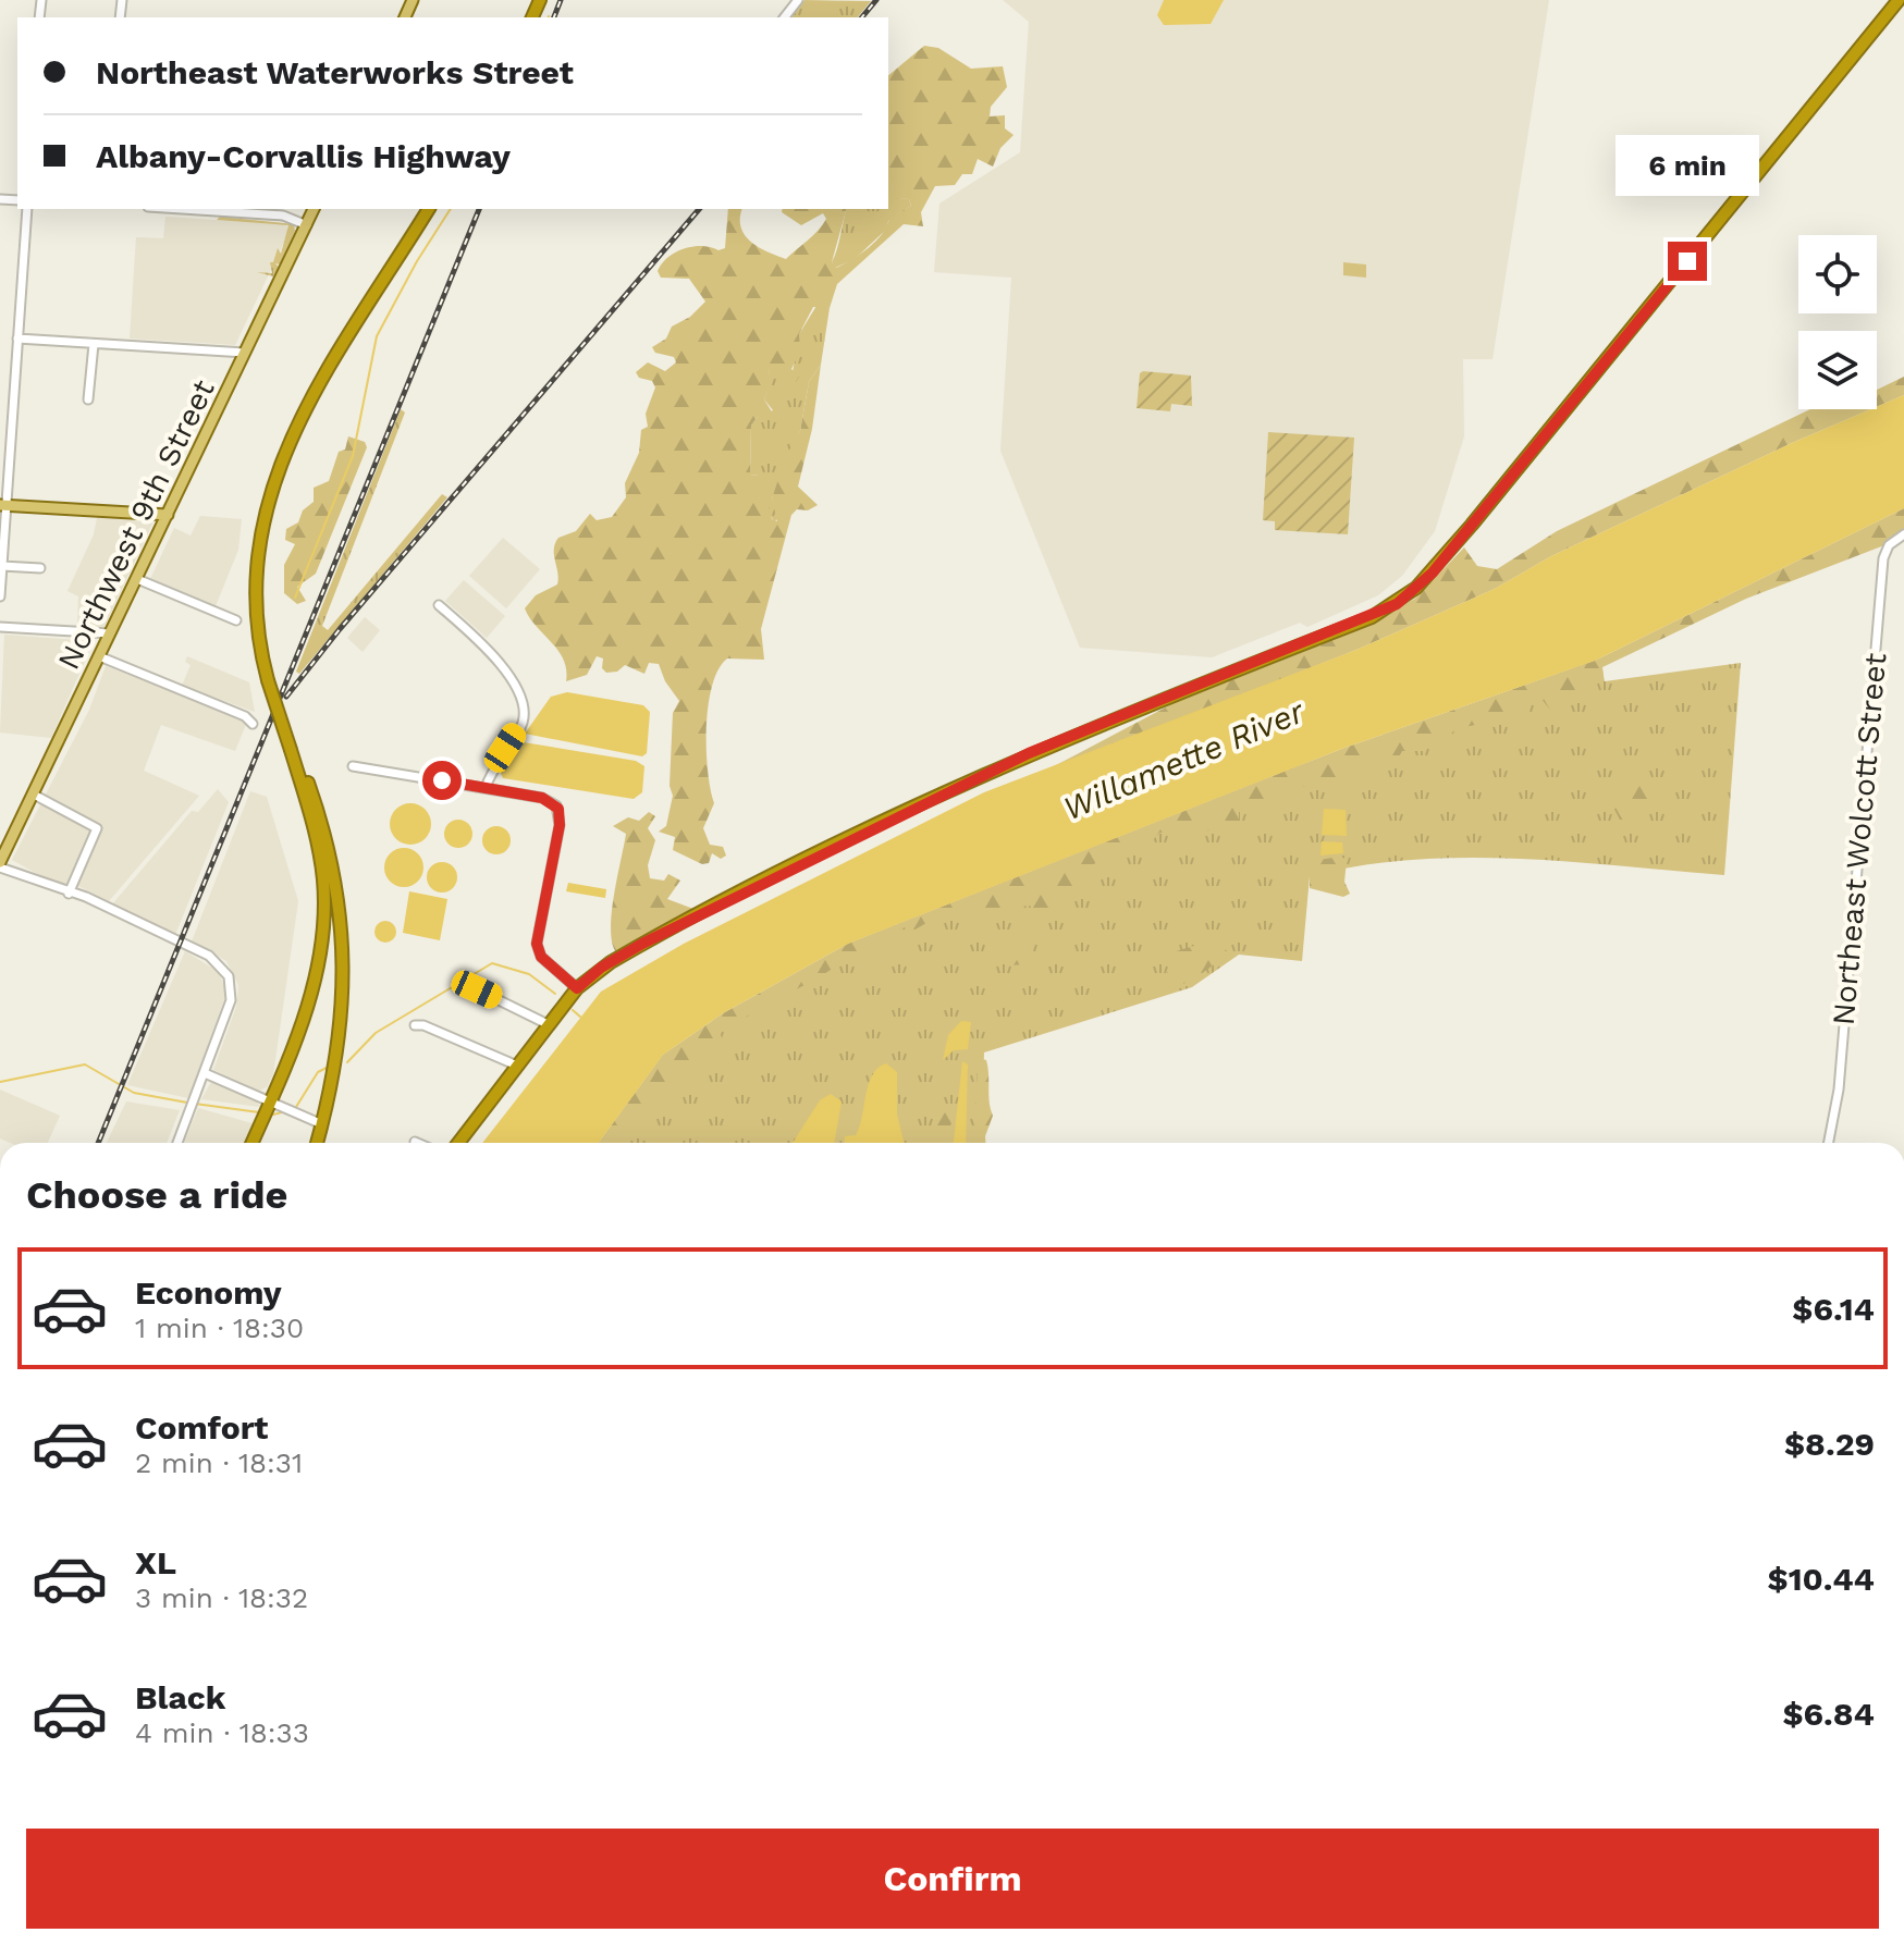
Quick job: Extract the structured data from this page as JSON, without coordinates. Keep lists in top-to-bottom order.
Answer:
{
  "streets": {
    "main road": ["Northwest 9th Street"],
    "street": ["Northeast Wolcott Street"]
  },
  "water": ["Willamette River"],
  "page": {
    "banner": ["Northeast Waterworks Street", "Albany-Corvallis Highway"],
    "bubble": "6 min",
    "heading": "Choose a ride",
    "list": [
      {
        "name": "Economy",
        "note": "1 min · 18:30",
        "value": "$6.14"
      },
      {
        "name": "Comfort",
        "note": "2 min · 18:31",
        "value": "$8.29"
      },
      {
        "name": "XL",
        "note": "3 min · 18:32",
        "value": "$10.44"
      },
      {
        "name": "Black",
        "note": "4 min · 18:33",
        "value": "$6.84"
      }
    ],
    "buttons": "Confirm"
  }
}
